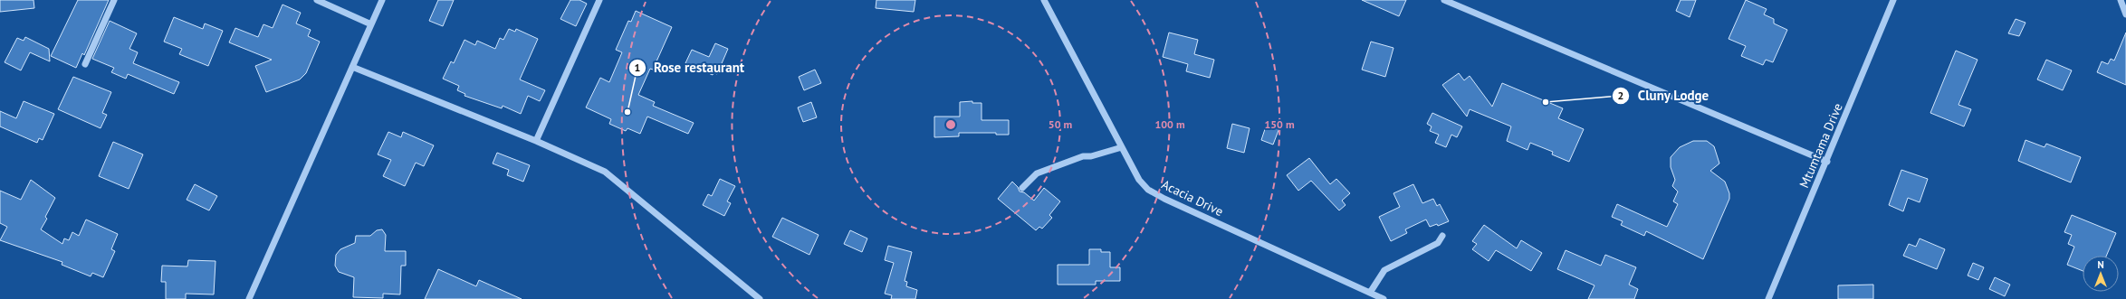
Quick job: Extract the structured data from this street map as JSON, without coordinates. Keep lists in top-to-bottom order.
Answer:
{
  "streets": {
    "street": ["Mtumtama Drive", "Acacia Drive"]
  },
  "places": ["Cluny Lodge", "Rose restaurant"],
  "north": "top",
  "rings": ["50 m", "100 m", "150 m"]
}
